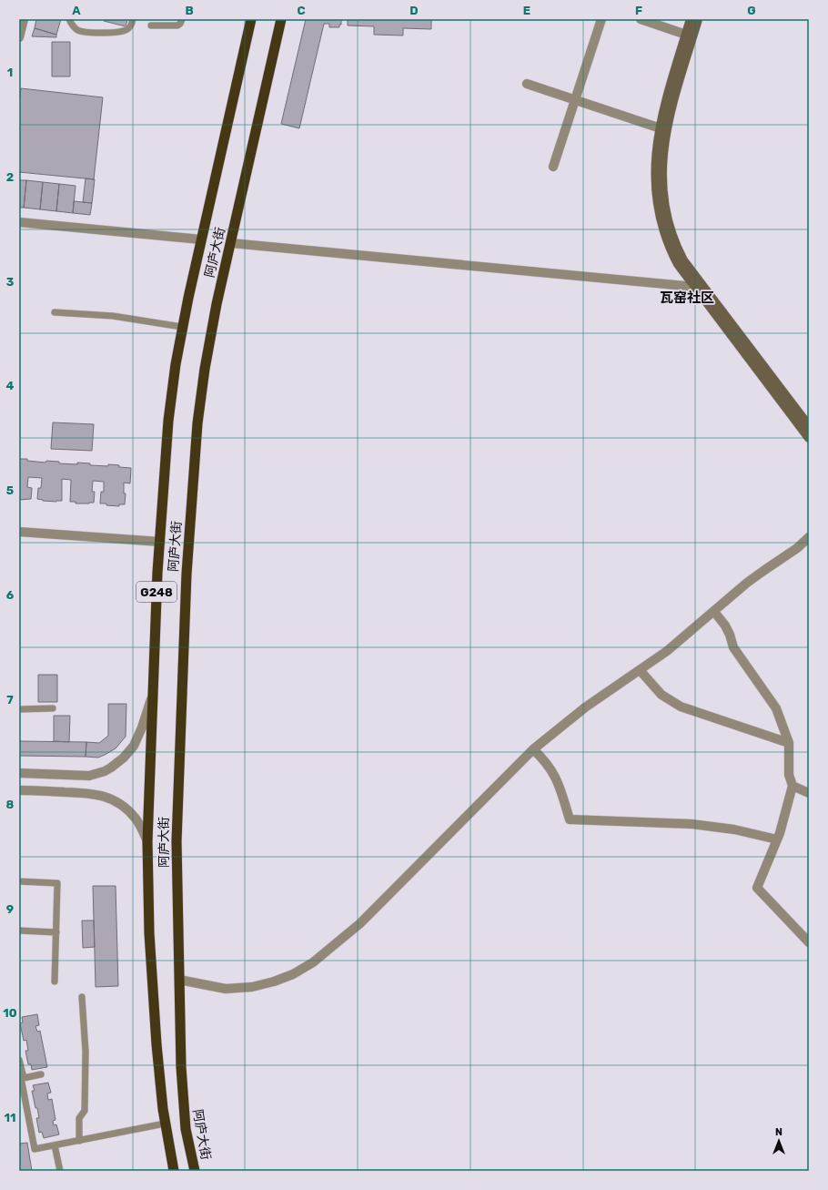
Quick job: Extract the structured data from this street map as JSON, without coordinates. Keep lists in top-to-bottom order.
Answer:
{
  "streets": {
    "highway": ["阿庐大街", "G248"]
  },
  "districts": ["瓦窑社区"],
  "north": "top",
  "grid": {
    "columns": [
      "A",
      "B",
      "C",
      "D",
      "E",
      "F",
      "G"
    ],
    "rows": [
      "1",
      "2",
      "3",
      "4",
      "5",
      "6",
      "7",
      "8",
      "9",
      "10",
      "11"
    ]
  }
}
